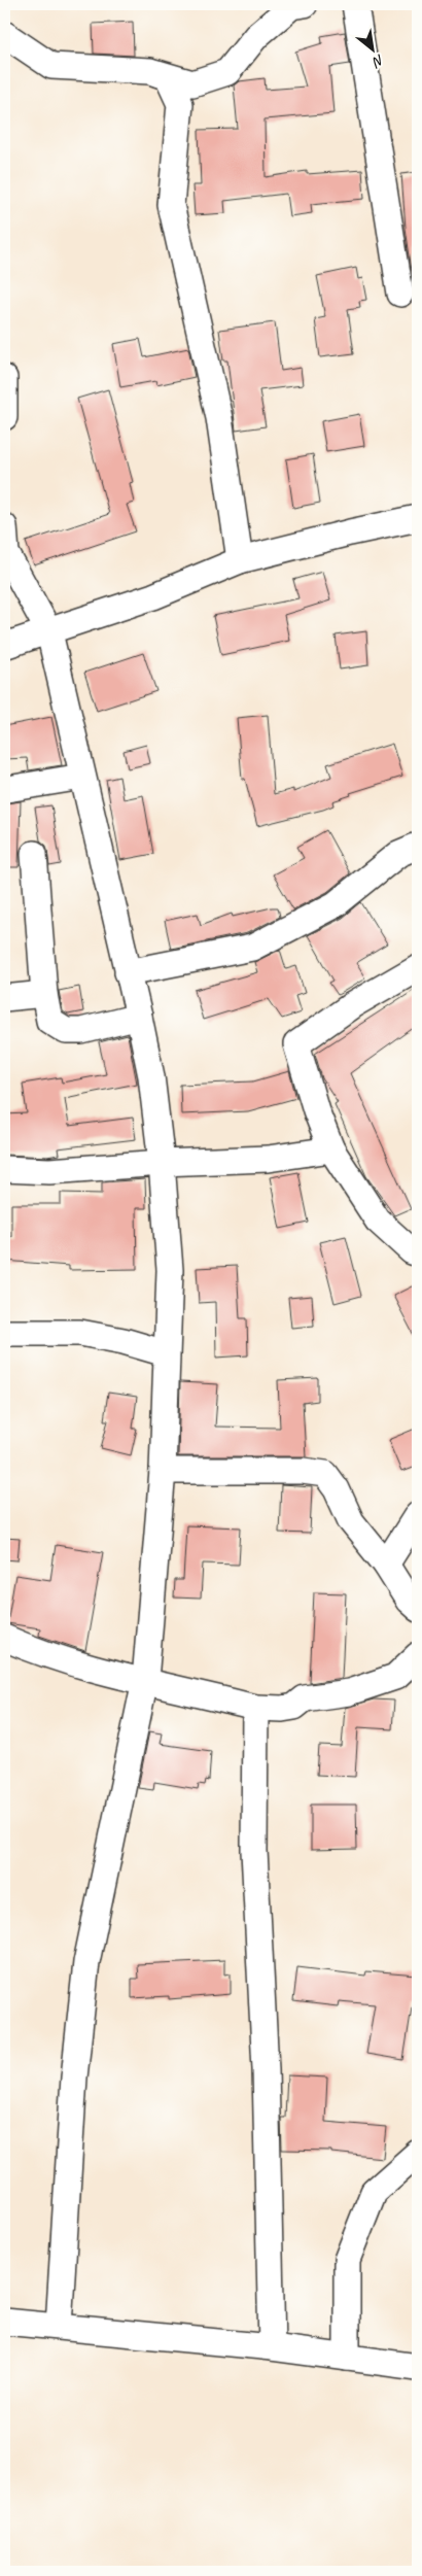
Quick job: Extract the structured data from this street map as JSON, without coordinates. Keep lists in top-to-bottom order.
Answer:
{
  "north": "bottom right"
}
